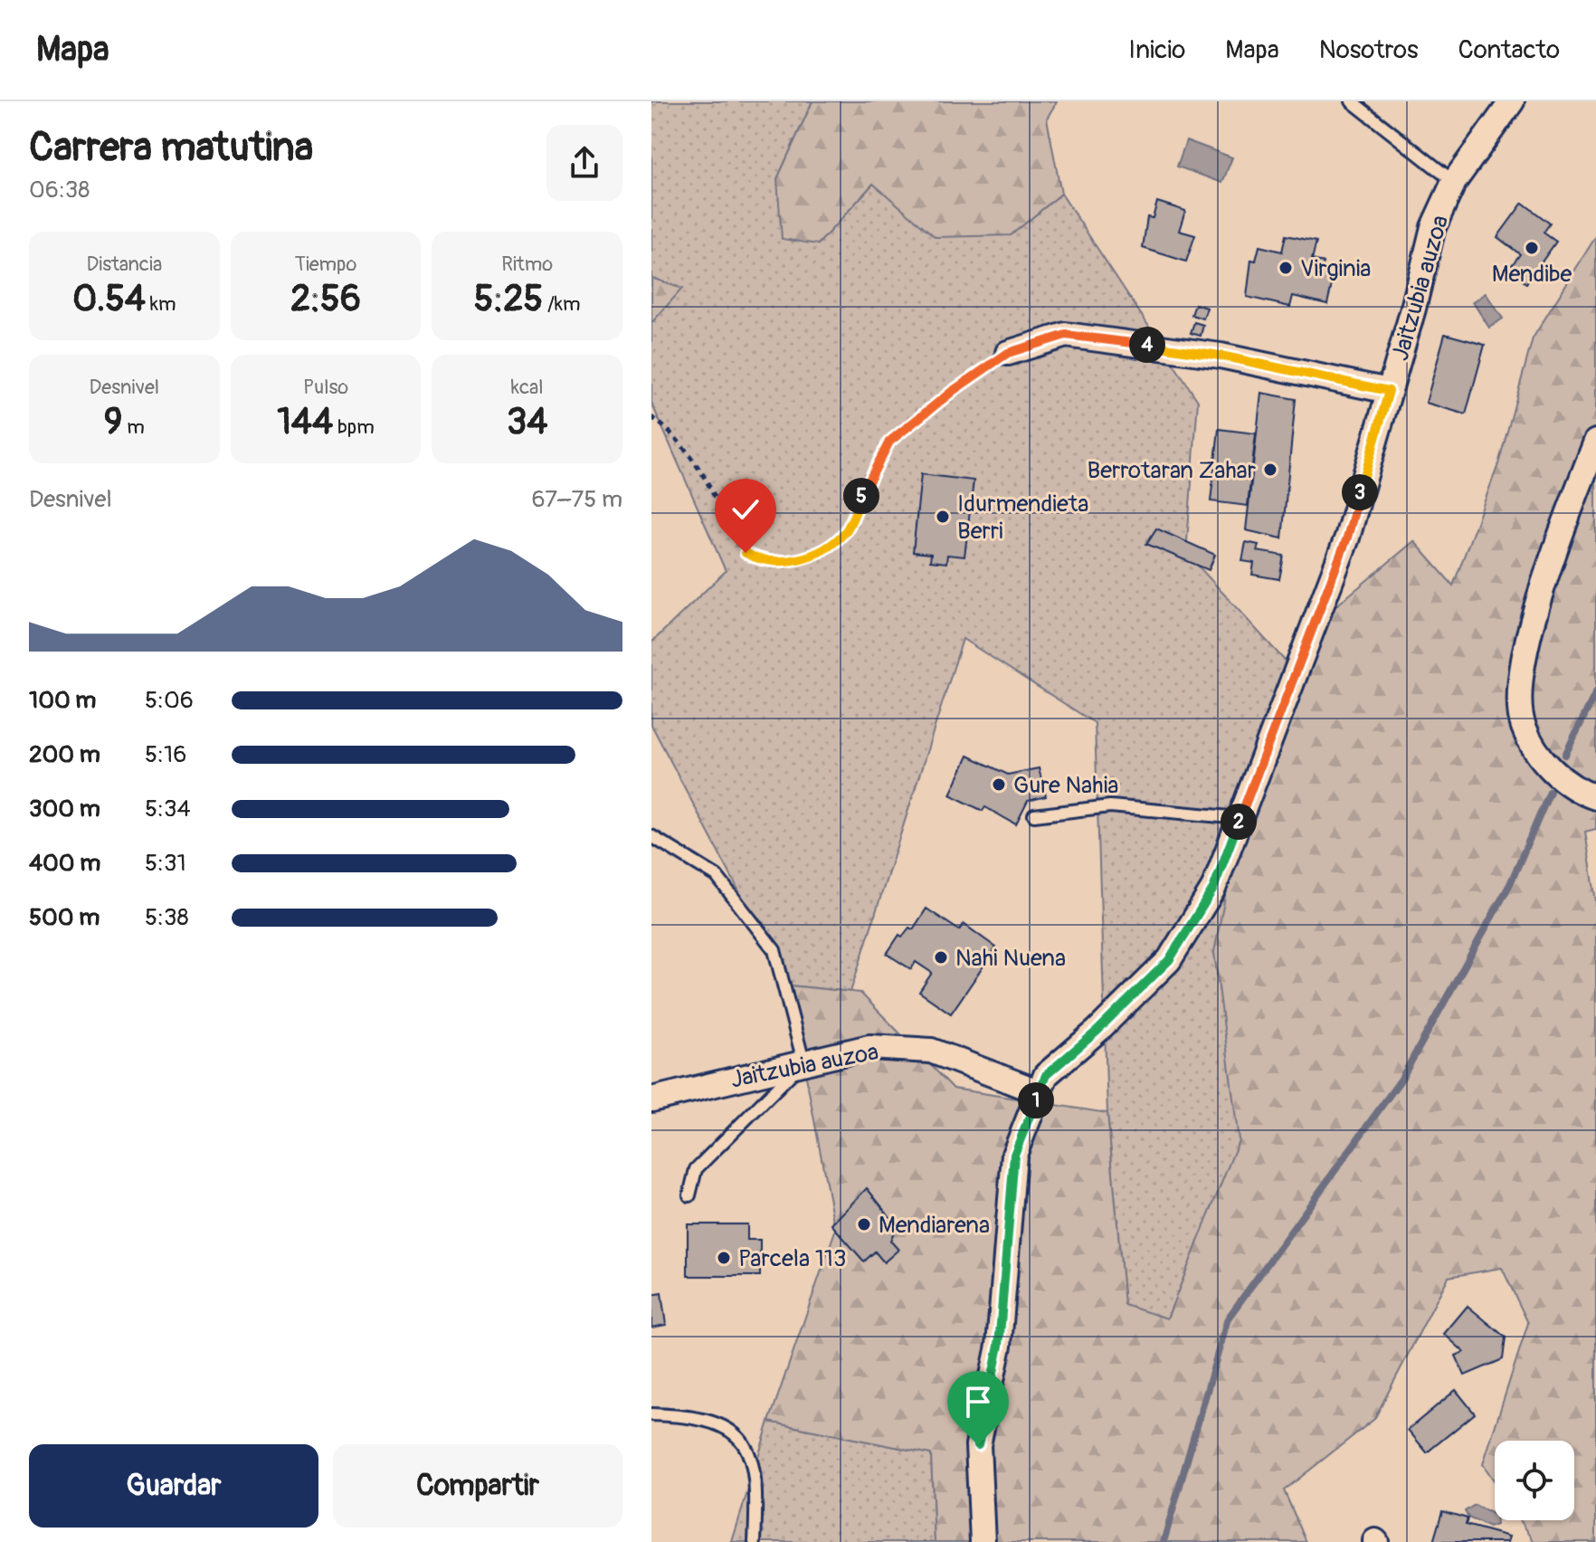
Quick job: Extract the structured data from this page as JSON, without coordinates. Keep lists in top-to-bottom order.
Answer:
{
  "streets": {
    "street": ["Jaitzubia auzoa"]
  },
  "places": [
    "Mendibe",
    "Virginia",
    "Berrotaran Zahar",
    "Idurmendieta Berri",
    "Gure Nahia",
    "Nahi Nuena",
    "Mendiarena",
    "Parcela 113"
  ],
  "page": {
    "header": "Mapa",
    "nav": [
      "Inicio",
      "Mapa",
      "Nosotros",
      "Contacto"
    ],
    "heading": ["Carrera matutina", "06:38"],
    "stats": [
      ["Distancia", "0.54 km"],
      ["Tiempo", "2:56"],
      ["Ritmo", "5:25 /km"],
      ["Desnivel", "9 m"],
      ["Pulso", "144 bpm"],
      ["kcal", "34"]
    ],
    "pins": [
      "4",
      "3",
      "5",
      "2",
      "1"
    ],
    "chart": ["Desnivel", "67–75 m"],
    "list": [
      {
        "name": "100 m",
        "note": "5:06"
      },
      {
        "name": "200 m",
        "note": "5:16"
      },
      {
        "name": "300 m",
        "note": "5:34"
      },
      {
        "name": "400 m",
        "note": "5:31"
      },
      {
        "name": "500 m",
        "note": "5:38"
      }
    ],
    "buttons": ["Guardar", "Compartir"]
  }
}
